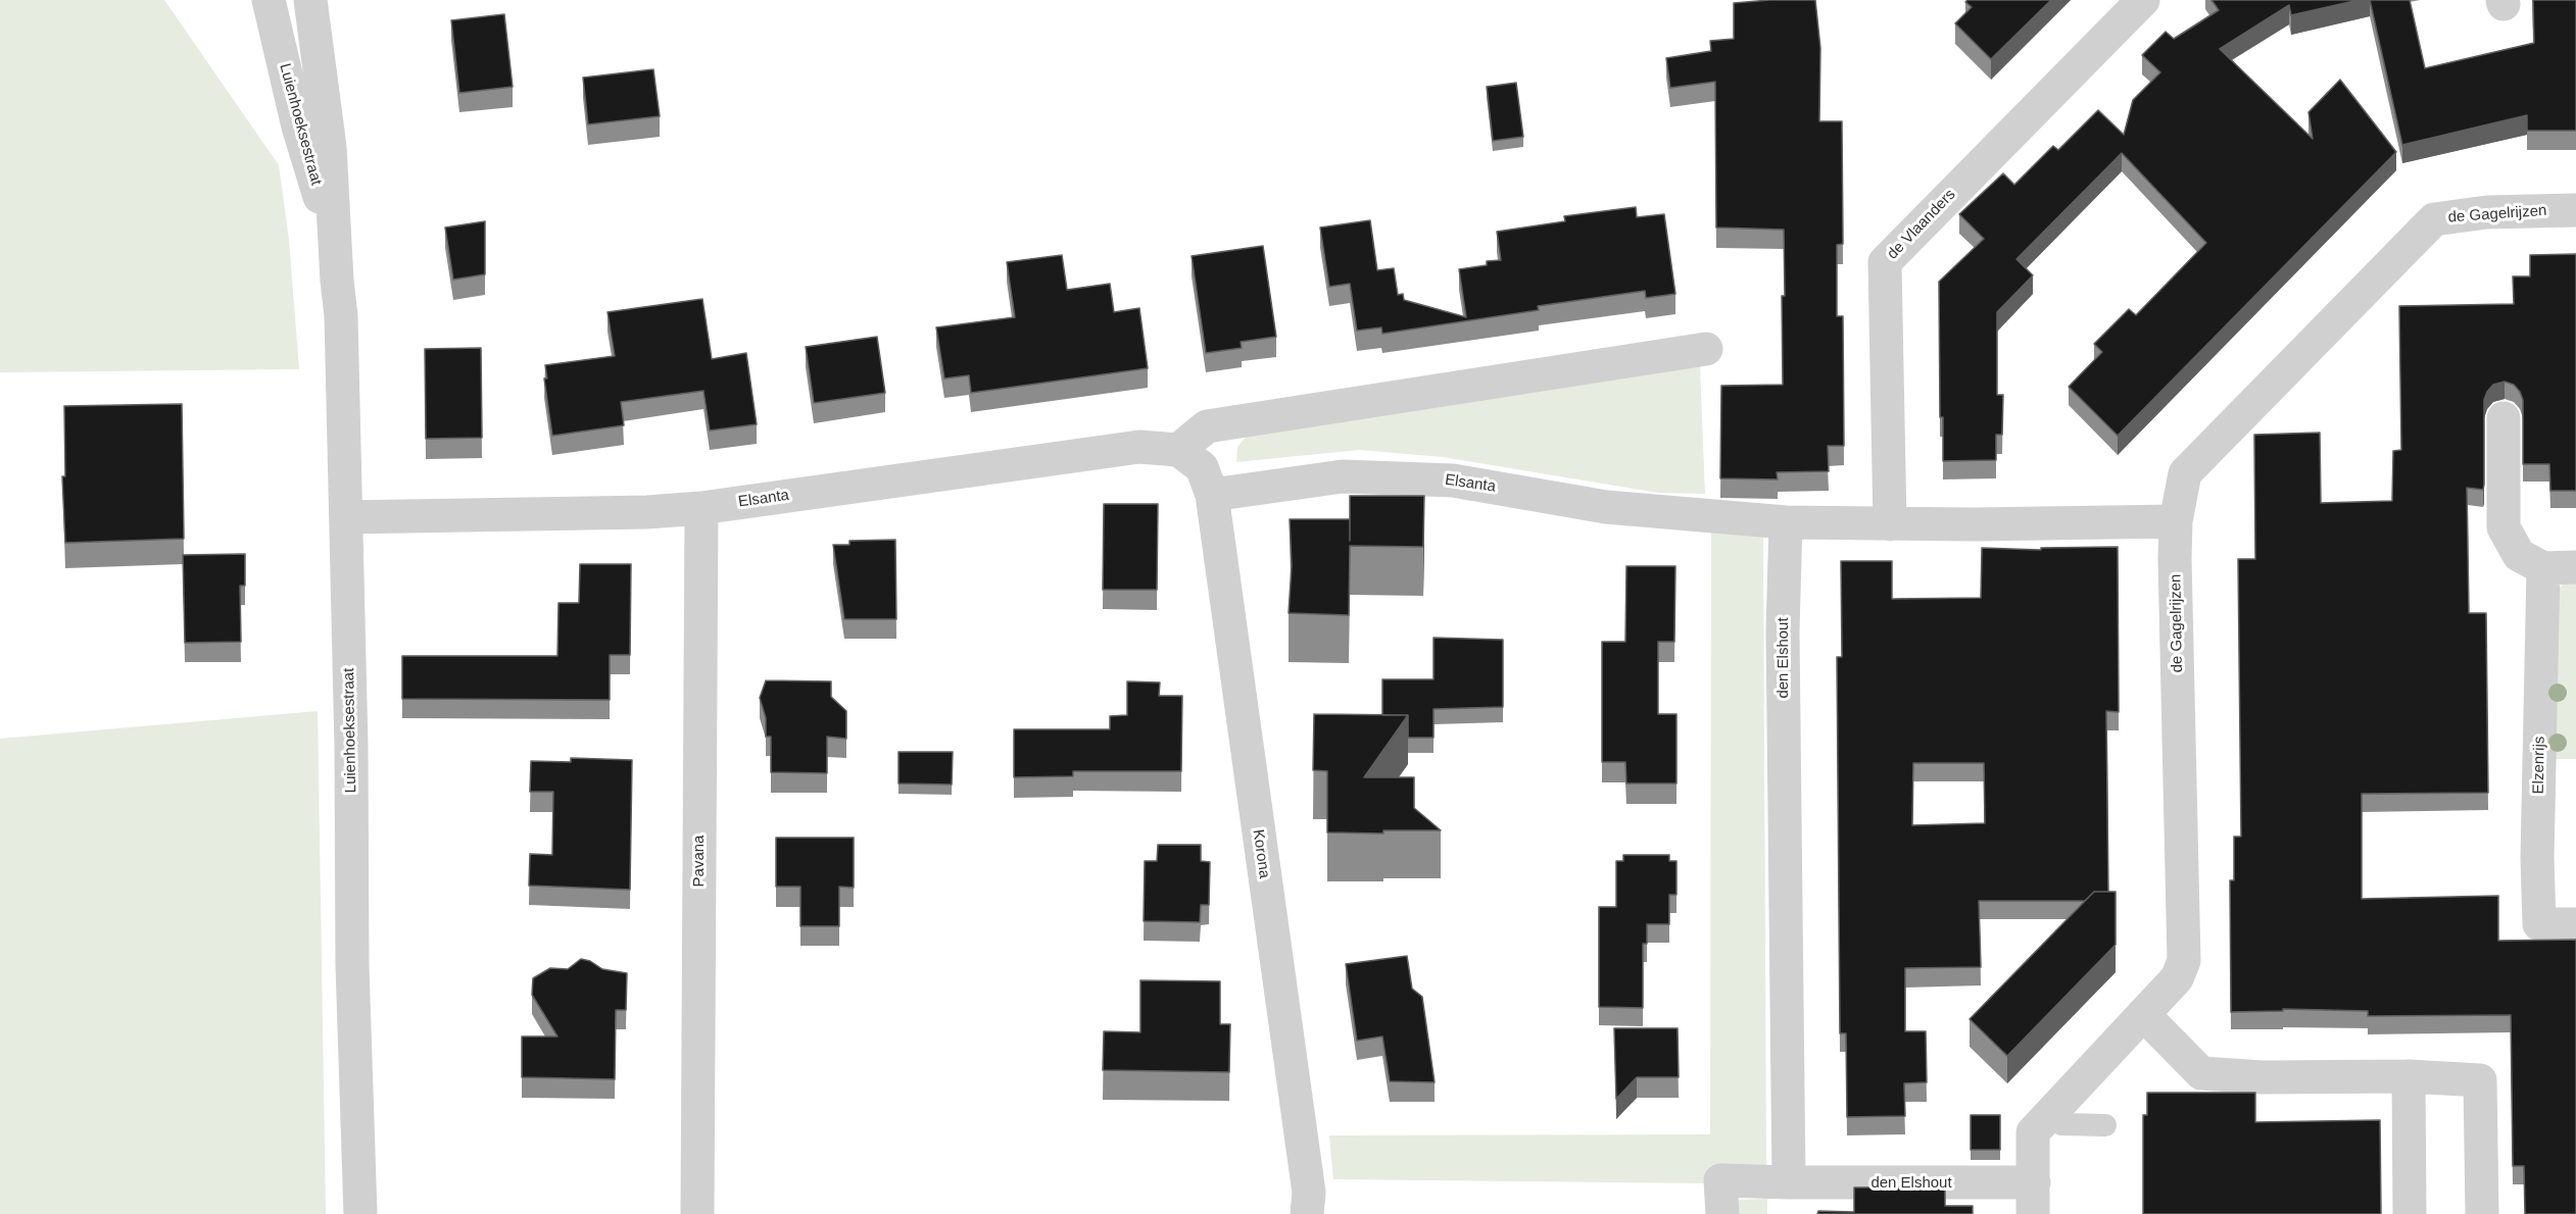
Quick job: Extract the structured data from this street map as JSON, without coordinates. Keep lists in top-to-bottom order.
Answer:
{
  "streets": {
    "street": [
      "Luienhoeksestraat",
      "de Gagelrijzen",
      "de Vlaanders",
      "Elsanta",
      "den Elshout",
      "Elzenrijs",
      "Korona",
      "Pavana"
    ]
  },
  "crossings": [
    ["Luienhoeksestraat", "Elsanta"],
    ["de Gagelrijzen", "den Elshout"],
    ["Elsanta", "den Elshout"],
    ["Elsanta", "Korona"],
    ["Elsanta", "Pavana"]
  ]
}
